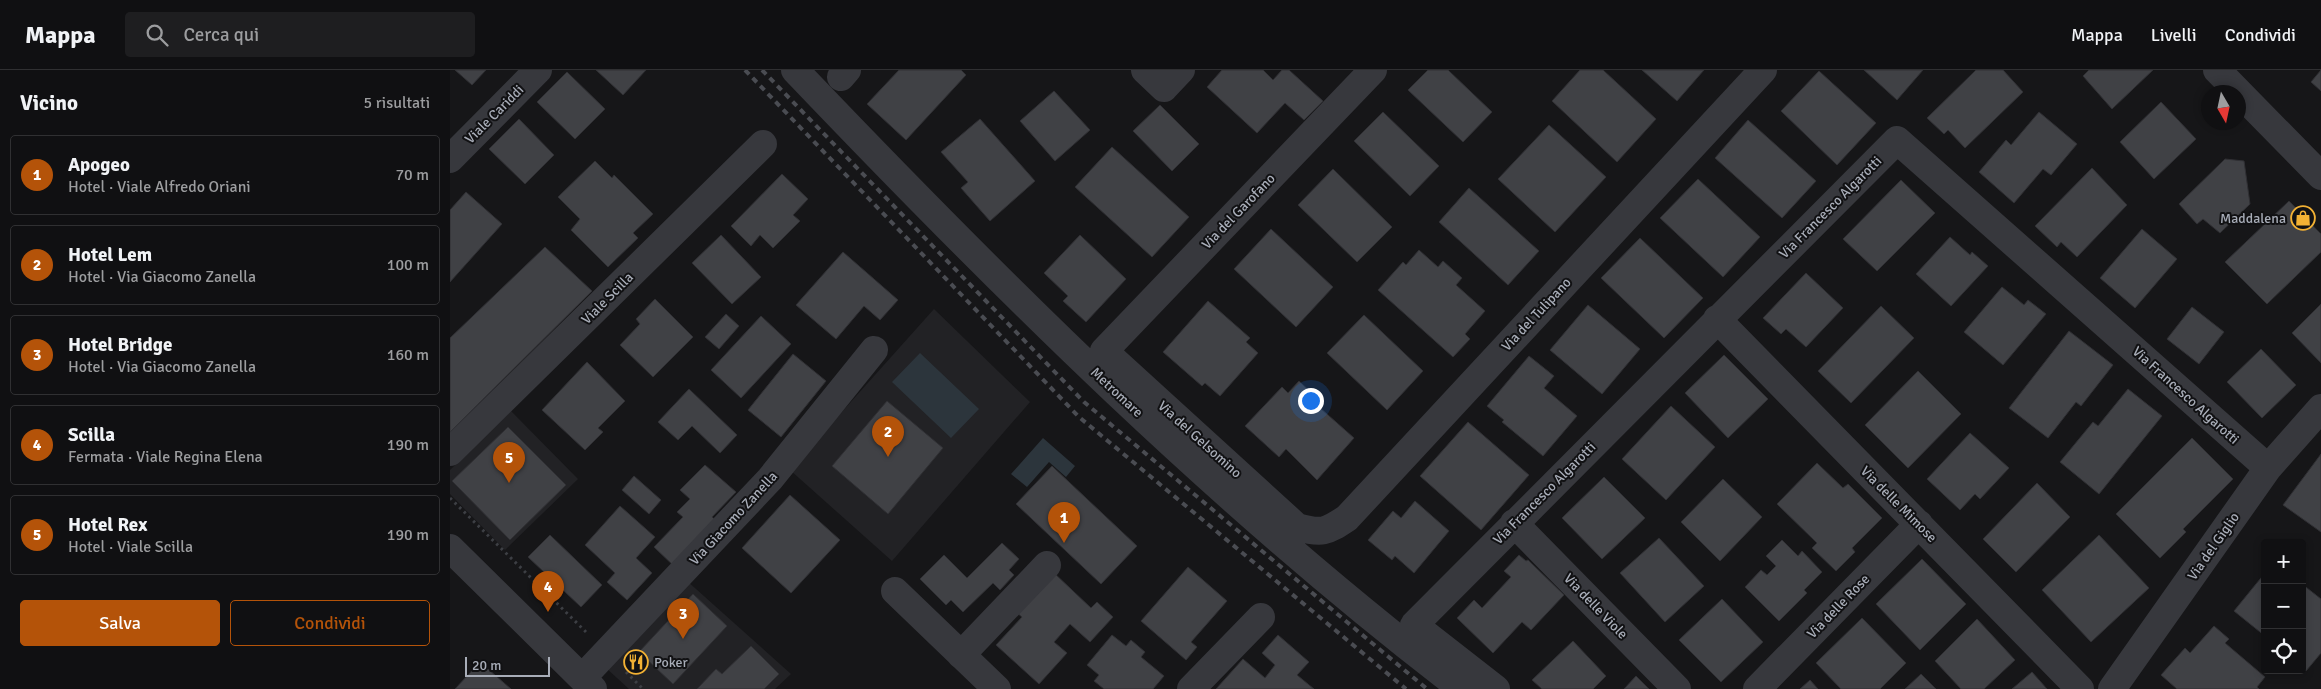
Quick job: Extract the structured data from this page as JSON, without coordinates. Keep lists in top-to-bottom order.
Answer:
{
  "streets": {
    "street": [
      "Viale Cariddi",
      "Via Francesco Algarotti",
      "Via del Garofano",
      "Viale Scilla",
      "Via del Tulipano",
      "Metromare",
      "Via del Gelsomino",
      "Via delle Mimose",
      "Via Giacomo Zanella",
      "Via del Giglio",
      "Via delle Viole",
      "Via delle Rose"
    ]
  },
  "crossings": [
    ["Via Francesco Algarotti", "Via delle Mimose"],
    ["Via Francesco Algarotti", "Via del Giglio"],
    ["Via Francesco Algarotti", "Via delle Viole"],
    ["Via del Garofano", "Via del Gelsomino"],
    ["Via del Tulipano", "Via del Gelsomino"],
    ["Via delle Mimose", "Via delle Rose"]
  ],
  "places": {
    "shop": ["Maddalena"],
    "restaurant": ["Poker"]
  },
  "scale_bar": "20 m",
  "north": "bottom",
  "page": {
    "header": "Mappa",
    "search": "Cerca qui",
    "nav": ["Mappa", "Livelli", "Condividi"],
    "heading": ["Vicino", "5 risultati"],
    "list": [
      {
        "mark": "1",
        "name": "Apogeo",
        "note": "Hotel · Viale Alfredo Oriani",
        "value": "70 m"
      },
      {
        "mark": "2",
        "name": "Hotel Lem",
        "note": "Hotel · Via Giacomo Zanella",
        "value": "100 m"
      },
      {
        "mark": "3",
        "name": "Hotel Bridge",
        "note": "Hotel · Via Giacomo Zanella",
        "value": "160 m"
      },
      {
        "mark": "4",
        "name": "Scilla",
        "note": "Fermata · Viale Regina Elena",
        "value": "190 m"
      },
      {
        "mark": "5",
        "name": "Hotel Rex",
        "note": "Hotel · Viale Scilla",
        "value": "190 m"
      }
    ],
    "pins": [
      "2",
      "5",
      "1",
      "4",
      "3"
    ],
    "map_buttons": ["+", "−"],
    "buttons": ["Salva", "Condividi"],
    "scale": "20 m"
  }
}
